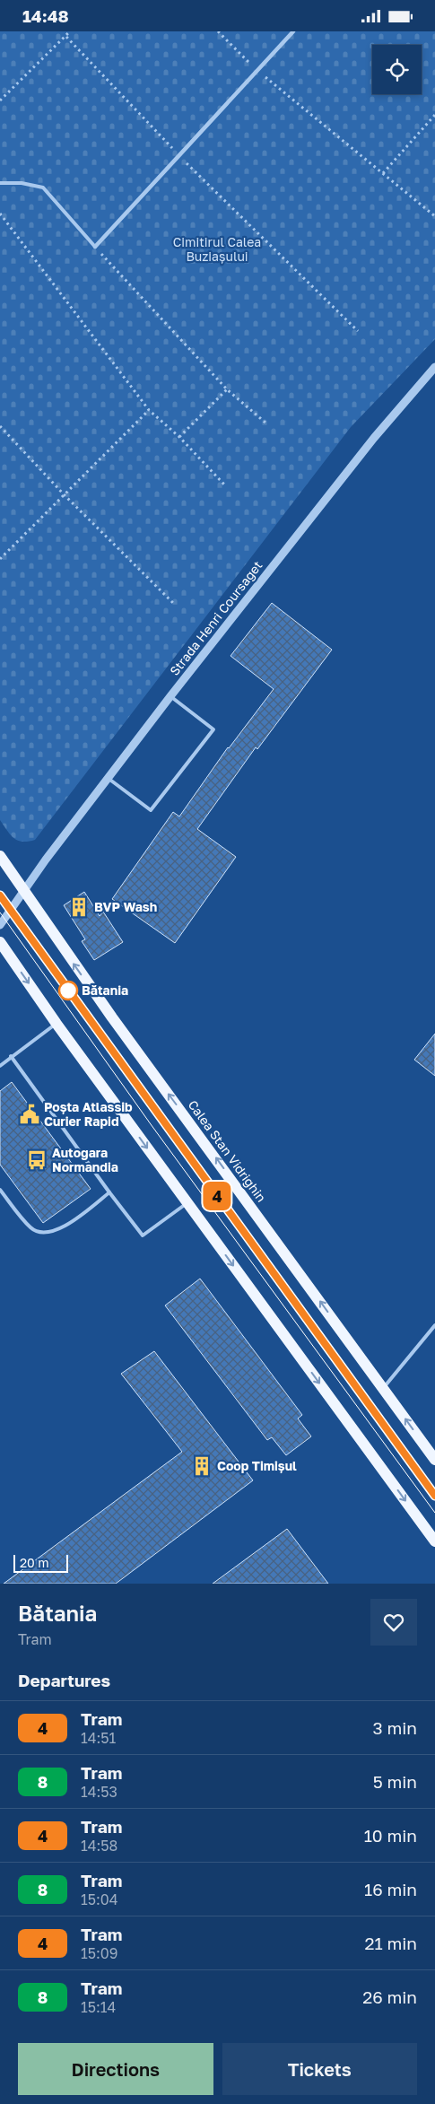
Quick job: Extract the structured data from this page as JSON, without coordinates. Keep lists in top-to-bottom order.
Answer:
{
  "streets": {
    "main road": ["Calea Stan Vidrighin"],
    "street": ["Strada Henri Coursaget"]
  },
  "crossings": [
    ["Strada Henri Coursaget", "Calea Stan Vidrighin"]
  ],
  "parks": ["Cimitirul Calea Buziașului"],
  "places": {
    "building": ["BVP Wash", "Coop Timișul"],
    "other": ["Bătania"],
    "public building": ["Poșta Atlassib Curier Rapid"],
    "bus stop": ["Autogara Normandia"]
  },
  "lines": ["tram line 4"],
  "scale_bar": "20 m",
  "page": {
    "status": "14:48",
    "on_map": "4",
    "scale": "20 m",
    "heading": [
      ["Bătania", "Tram"],
      "Departures"
    ],
    "list": [
      {
        "mark": "4",
        "name": "Tram",
        "note": "14:51",
        "value": "3 min"
      },
      {
        "mark": "8",
        "name": "Tram",
        "note": "14:53",
        "value": "5 min"
      },
      {
        "mark": "4",
        "name": "Tram",
        "note": "14:58",
        "value": "10 min"
      },
      {
        "mark": "8",
        "name": "Tram",
        "note": "15:04",
        "value": "16 min"
      },
      {
        "mark": "4",
        "name": "Tram",
        "note": "15:09",
        "value": "21 min"
      },
      {
        "mark": "8",
        "name": "Tram",
        "note": "15:14",
        "value": "26 min"
      }
    ],
    "buttons": ["Directions", "Tickets"]
  }
}
